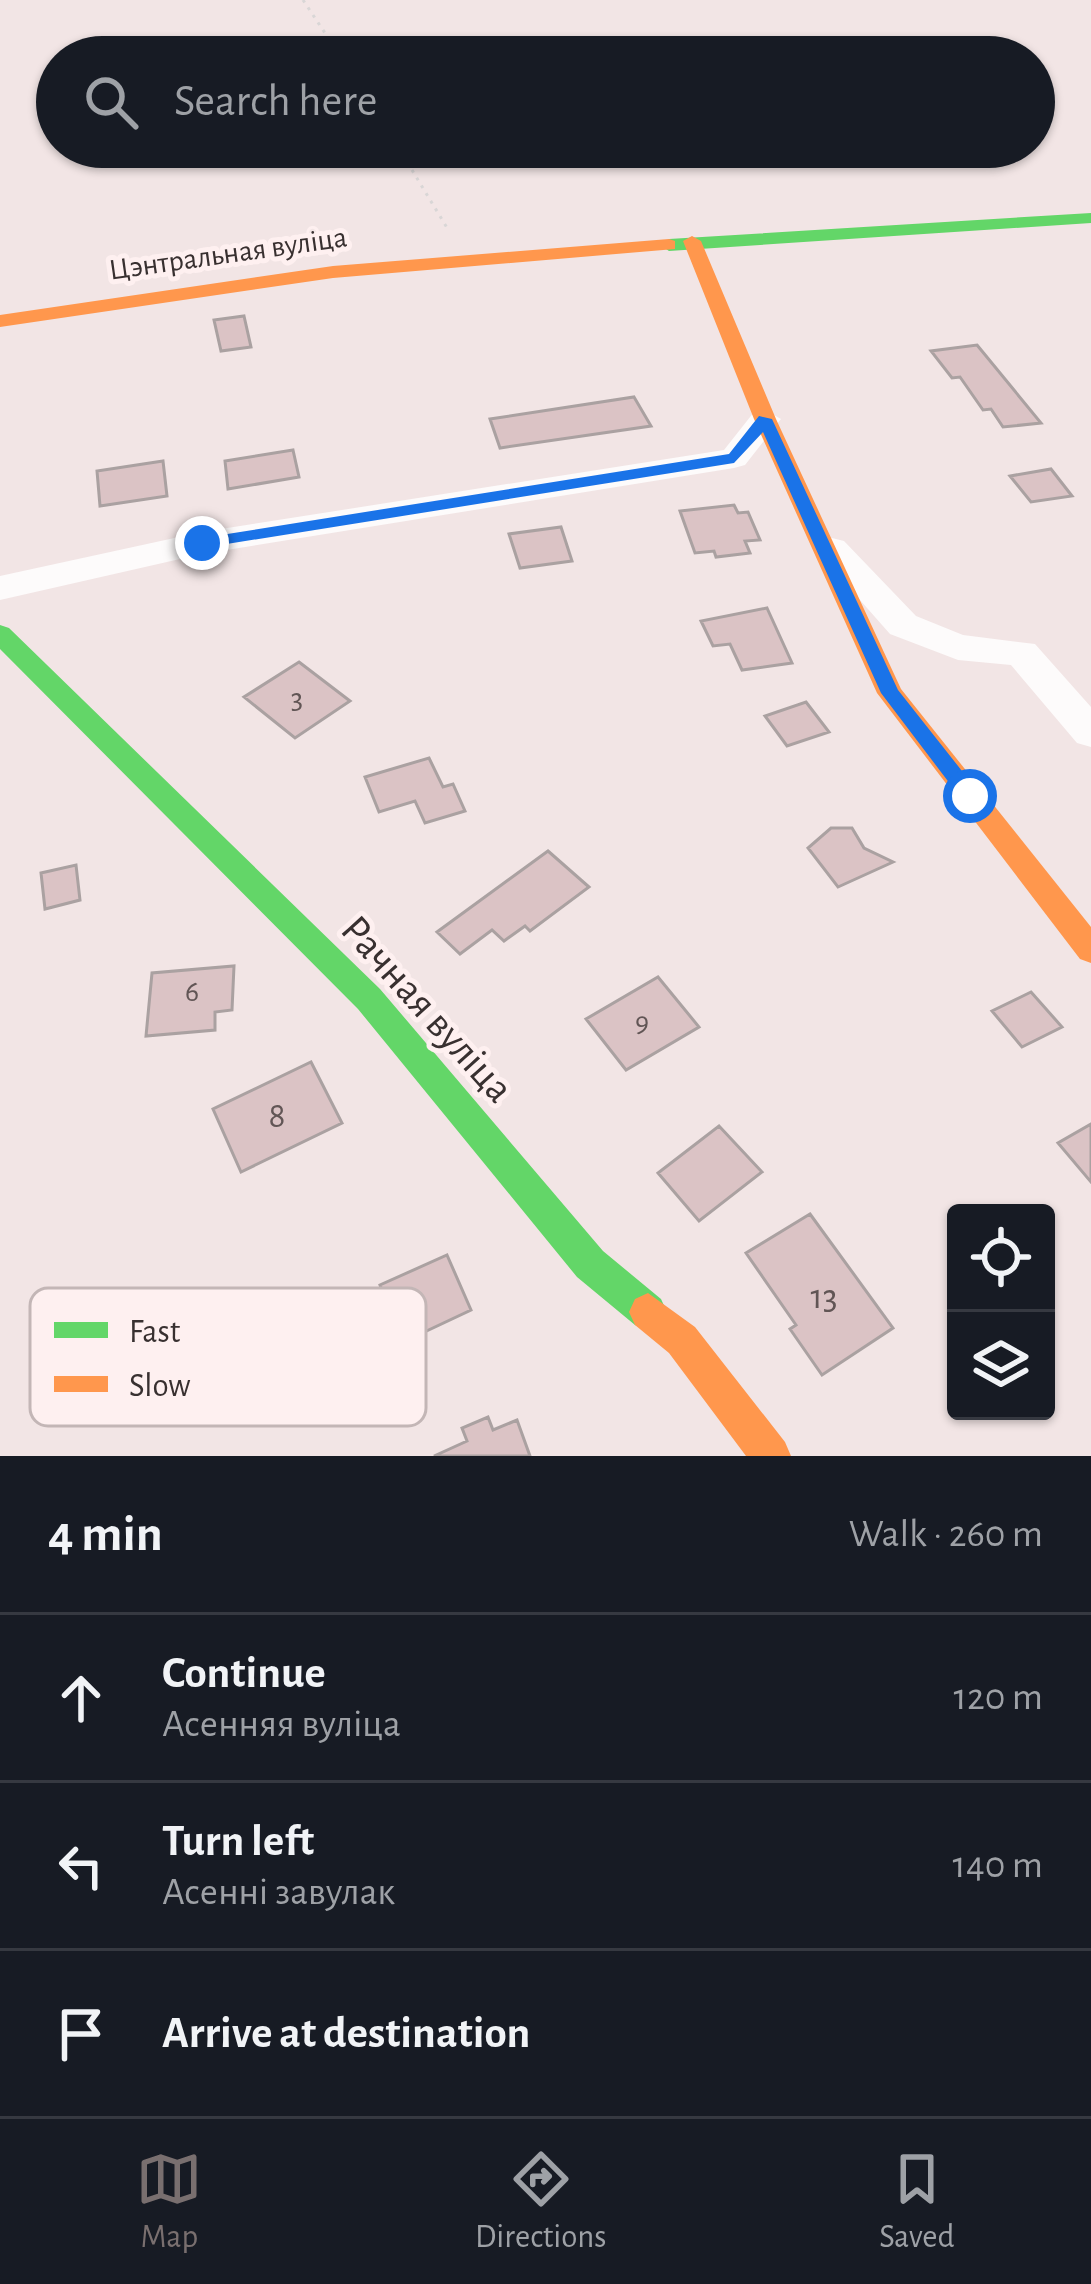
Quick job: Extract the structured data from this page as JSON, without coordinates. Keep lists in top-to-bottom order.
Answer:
{
  "streets": {
    "street": ["Цэнтральная вуліца", "Рачная вуліца"]
  },
  "house_numbers": [
    "3",
    "6",
    "9",
    "8",
    "13"
  ],
  "legend": ["Fast", "Slow"],
  "page": {
    "search": "Search here",
    "heading": ["4 min", "Walk · 260 m"],
    "list": [
      ["Continue", "Асенняя вуліца", "120 m"],
      ["Turn left", "Асенні завулак", "140 m"],
      "Arrive at destination"
    ],
    "nav": ["Map", "Directions", "Saved"]
  }
}
